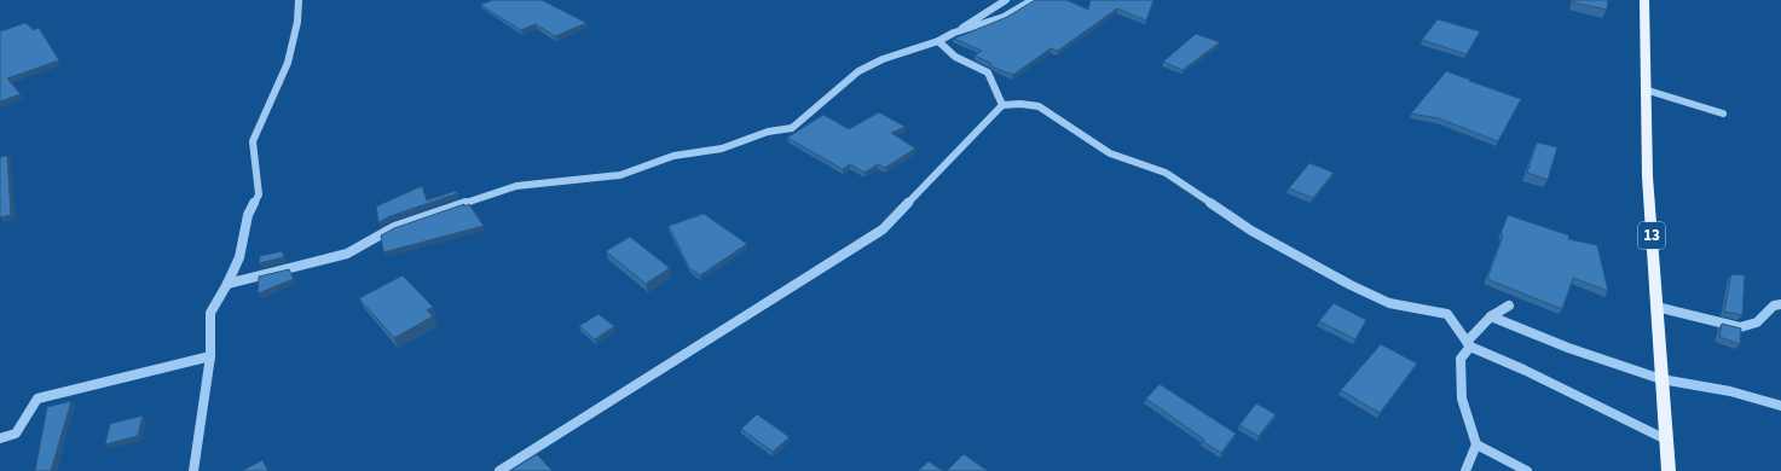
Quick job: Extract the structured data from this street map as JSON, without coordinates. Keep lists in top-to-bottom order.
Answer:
{
  "streets": {
    "main road": ["13"]
  }
}
